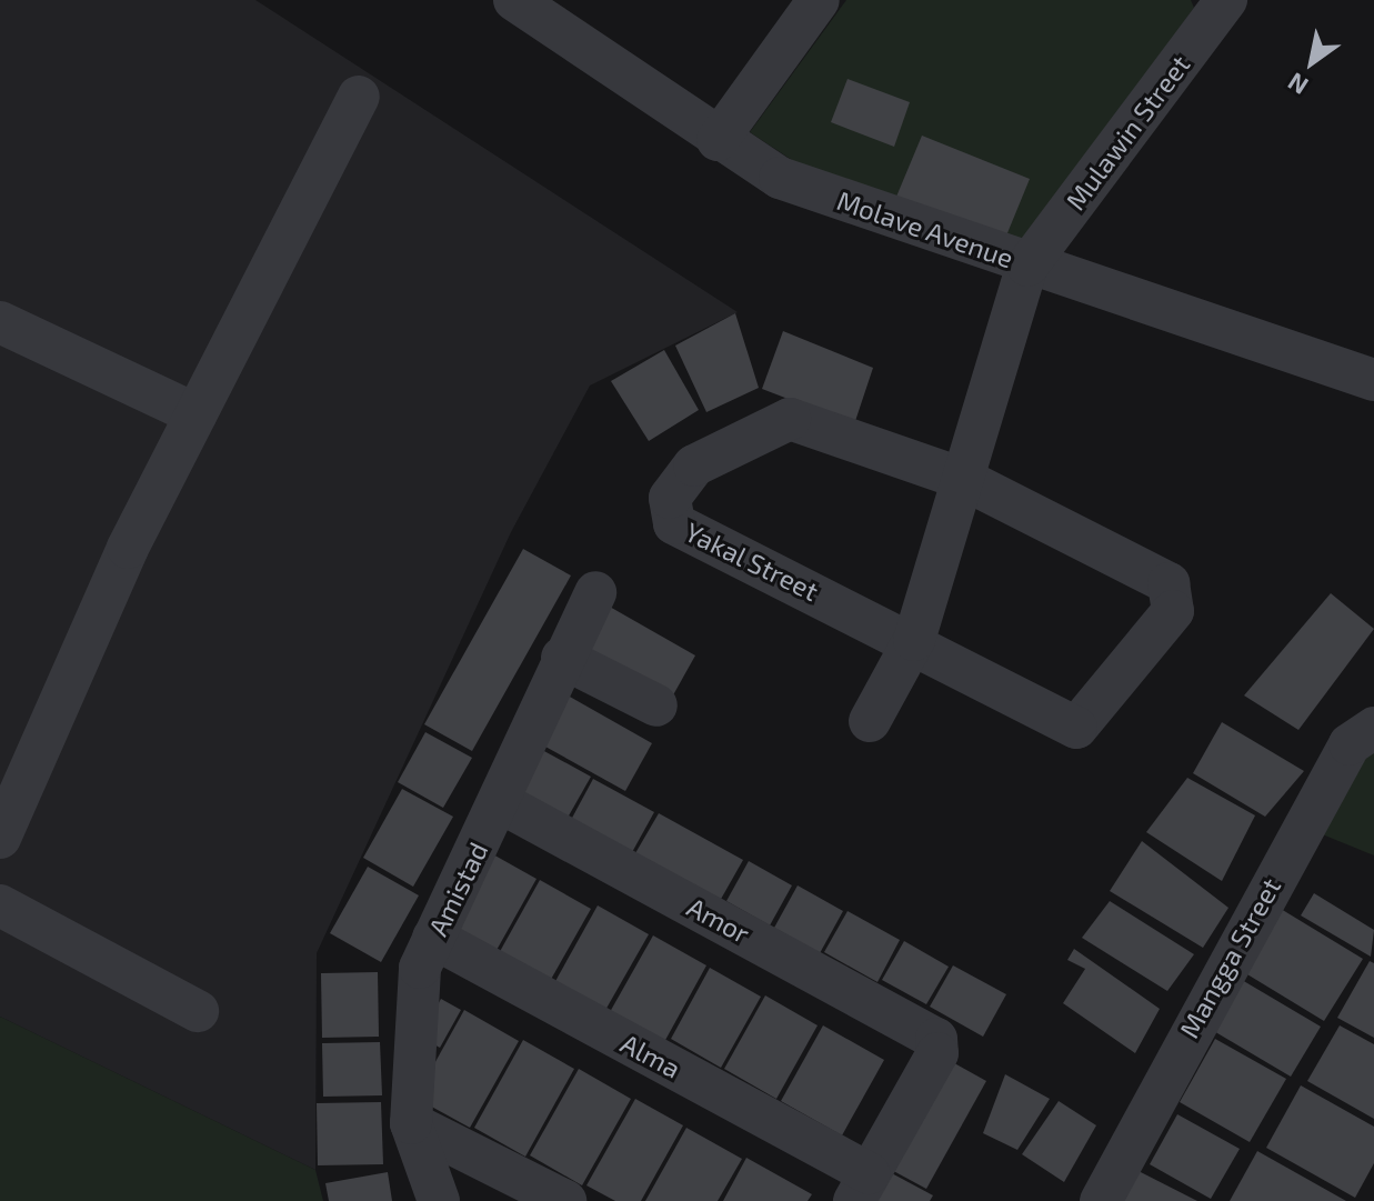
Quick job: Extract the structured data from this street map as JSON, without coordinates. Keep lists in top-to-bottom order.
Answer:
{
  "streets": {
    "street": [
      "Mulawin Street",
      "Molave Avenue",
      "Yakal Street",
      "Amistad",
      "Amor",
      "Mangga Street",
      "Alma"
    ]
  },
  "crossings": [
    ["Mulawin Street", "Molave Avenue"],
    ["Amistad", "Amor"],
    ["Amistad", "Alma"],
    ["Amor", "Alma"]
  ],
  "north": "bottom left"
}
